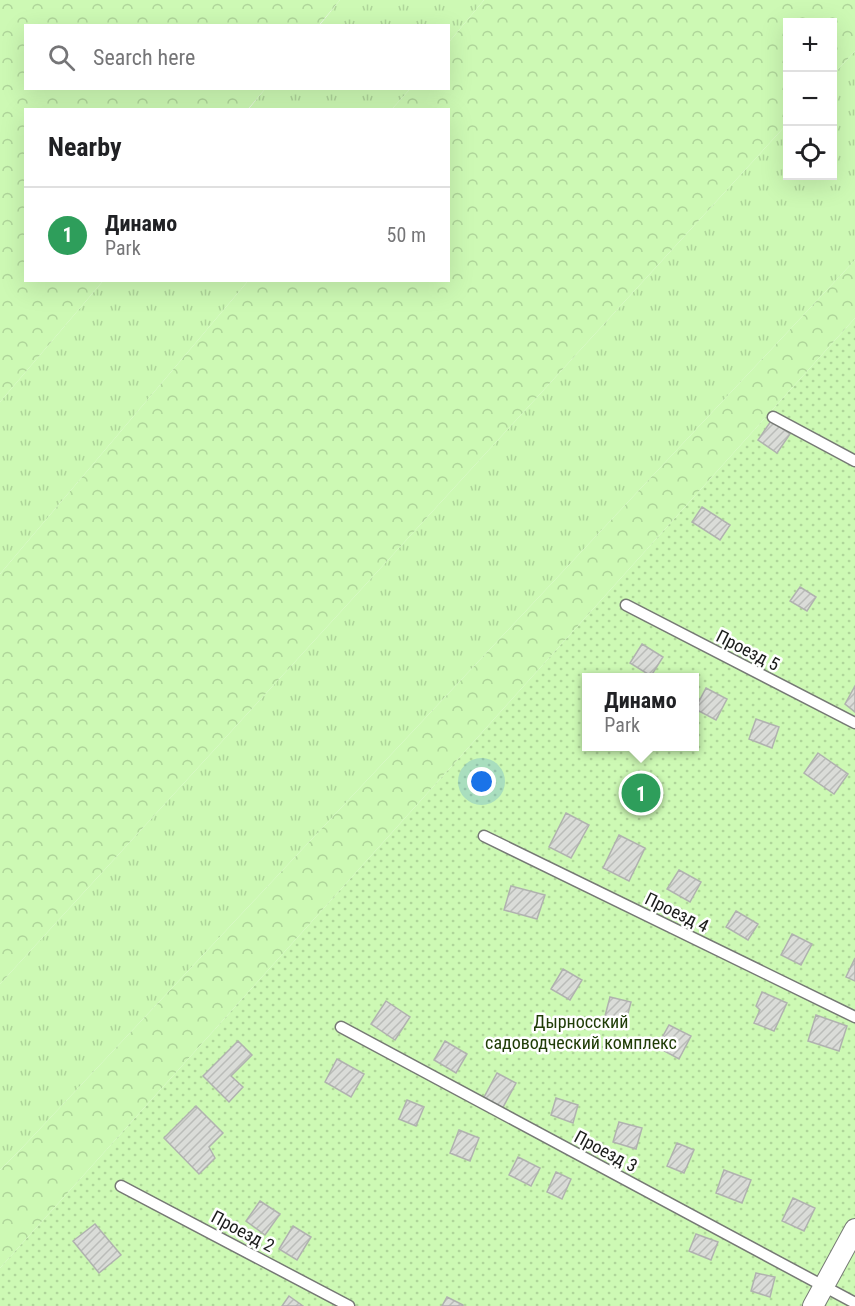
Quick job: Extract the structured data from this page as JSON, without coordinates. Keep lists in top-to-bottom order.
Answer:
{
  "streets": {
    "lane": [
      "Проезд 5",
      "Проезд 4",
      "Проезд 3",
      "Проезд 2"
    ]
  },
  "parks": ["Дырносский садоводческий комплекс"],
  "page": {
    "map_buttons": ["+", "−"],
    "search": "Search here",
    "heading": "Nearby",
    "list": [
      {
        "mark": "1",
        "name": "Динамо",
        "note": "Park",
        "value": "50 m"
      }
    ],
    "popup": ["Динамо", "Park"],
    "pins": "1"
  }
}
